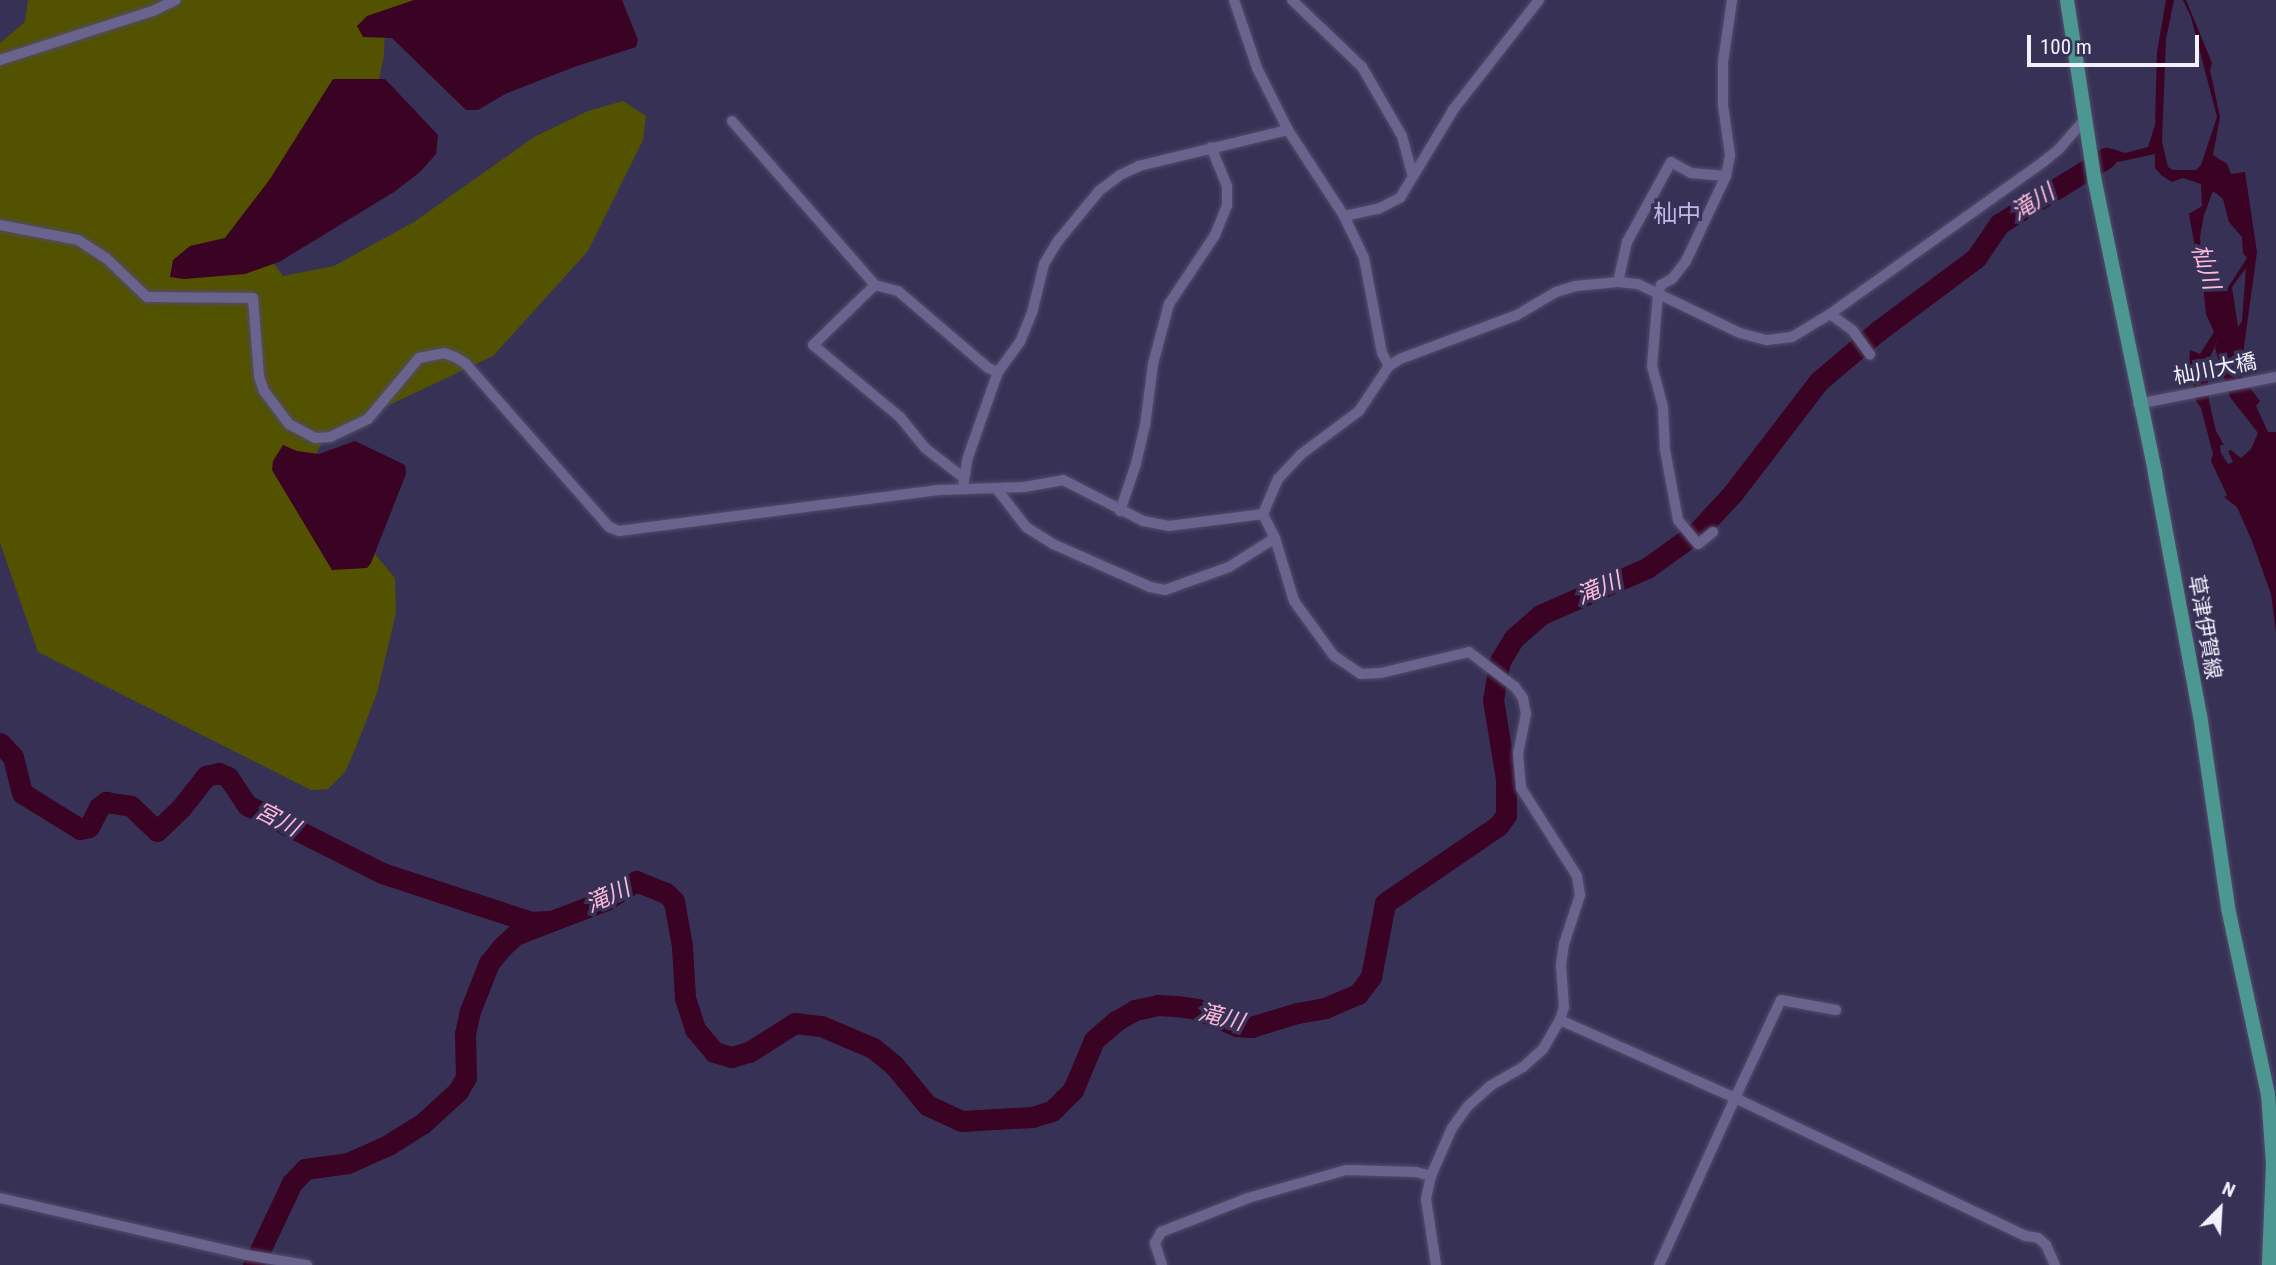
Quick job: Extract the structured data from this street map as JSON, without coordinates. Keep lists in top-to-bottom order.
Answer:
{
  "streets": {
    "main road": ["草津伊賀線"],
    "street": ["杣川大橋"]
  },
  "crossings": [
    ["杣川大橋", "草津伊賀線"]
  ],
  "districts": ["杣中"],
  "water": ["滝川", "杣川", "宮川"],
  "scale_bar": "100 m",
  "north": "top right"
}
